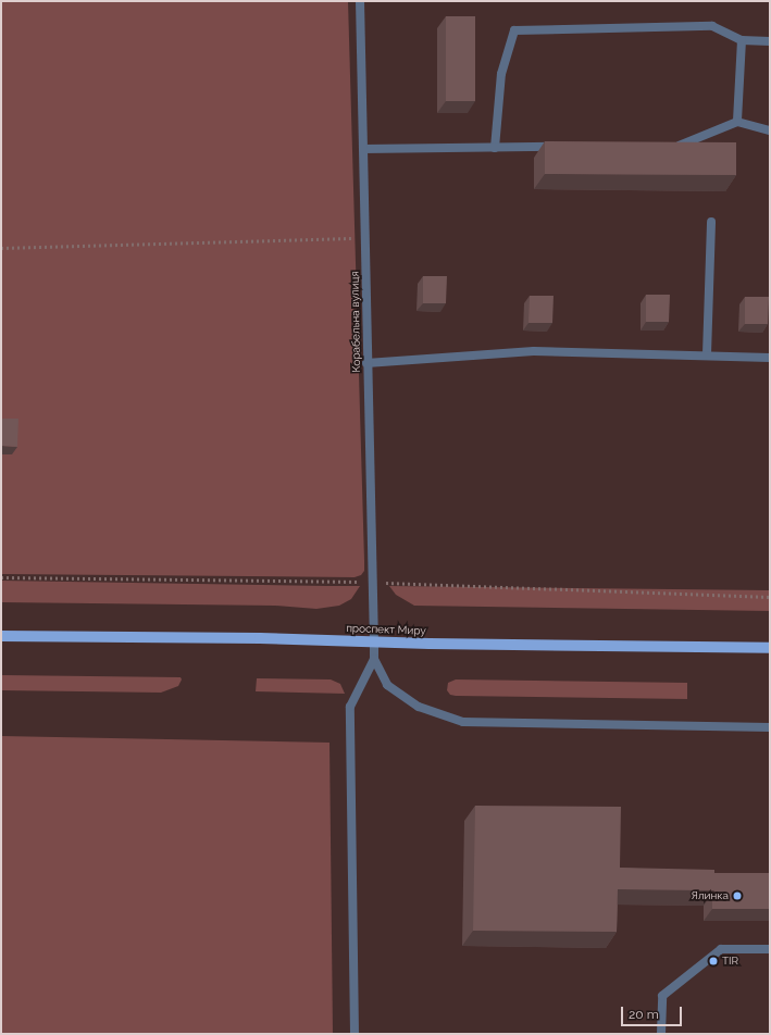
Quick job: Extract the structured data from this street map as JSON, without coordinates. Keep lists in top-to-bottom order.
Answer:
{
  "streets": {
    "main road": ["проспект Миру"],
    "street": ["Корабельна вулиця"]
  },
  "crossings": [
    ["Корабельна вулиця", "проспект Миру"]
  ],
  "places": ["Ялинка", "TIR"],
  "scale_bar": "20 m"
}
